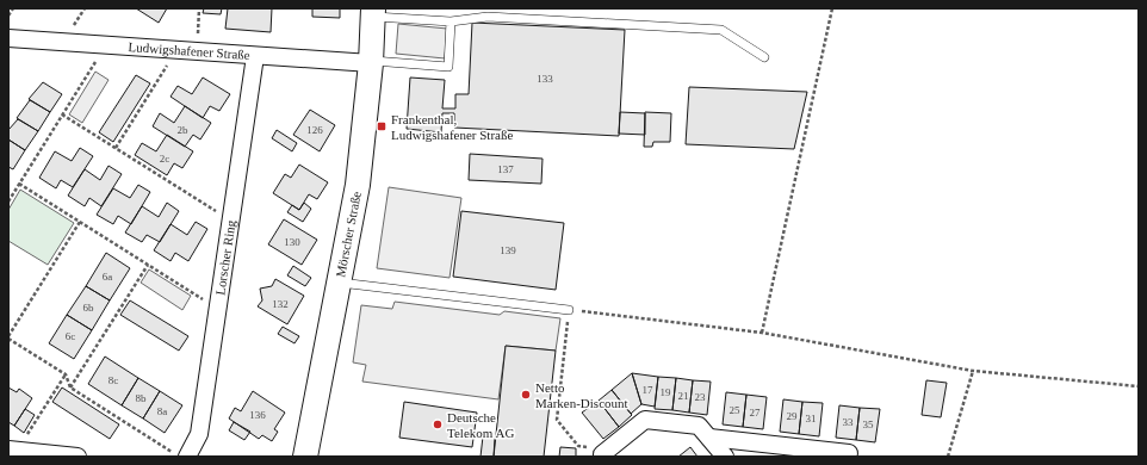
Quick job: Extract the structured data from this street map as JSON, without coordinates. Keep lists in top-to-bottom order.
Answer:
{
  "streets": {
    "street": ["Ludwigshafener Straße", "Mörscher Straße", "Lorscher Ring"]
  },
  "crossings": [
    ["Ludwigshafener Straße", "Mörscher Straße"],
    ["Ludwigshafener Straße", "Lorscher Ring"]
  ],
  "places": {
    "transit": ["Frankenthal, Ludwigshafener Straße"],
    "other": ["Netto Marken-Discount", "Deutsche Telekom AG"]
  },
  "house_numbers": [
    "133",
    "2b",
    "126",
    "2c",
    "137",
    "130",
    "139",
    "6a",
    "132",
    "6b",
    "6c",
    "8c",
    "17",
    "19",
    "21",
    "23",
    "8b",
    "25",
    "8a",
    "27",
    "136",
    "29",
    "31",
    "33",
    "35"
  ]
}
